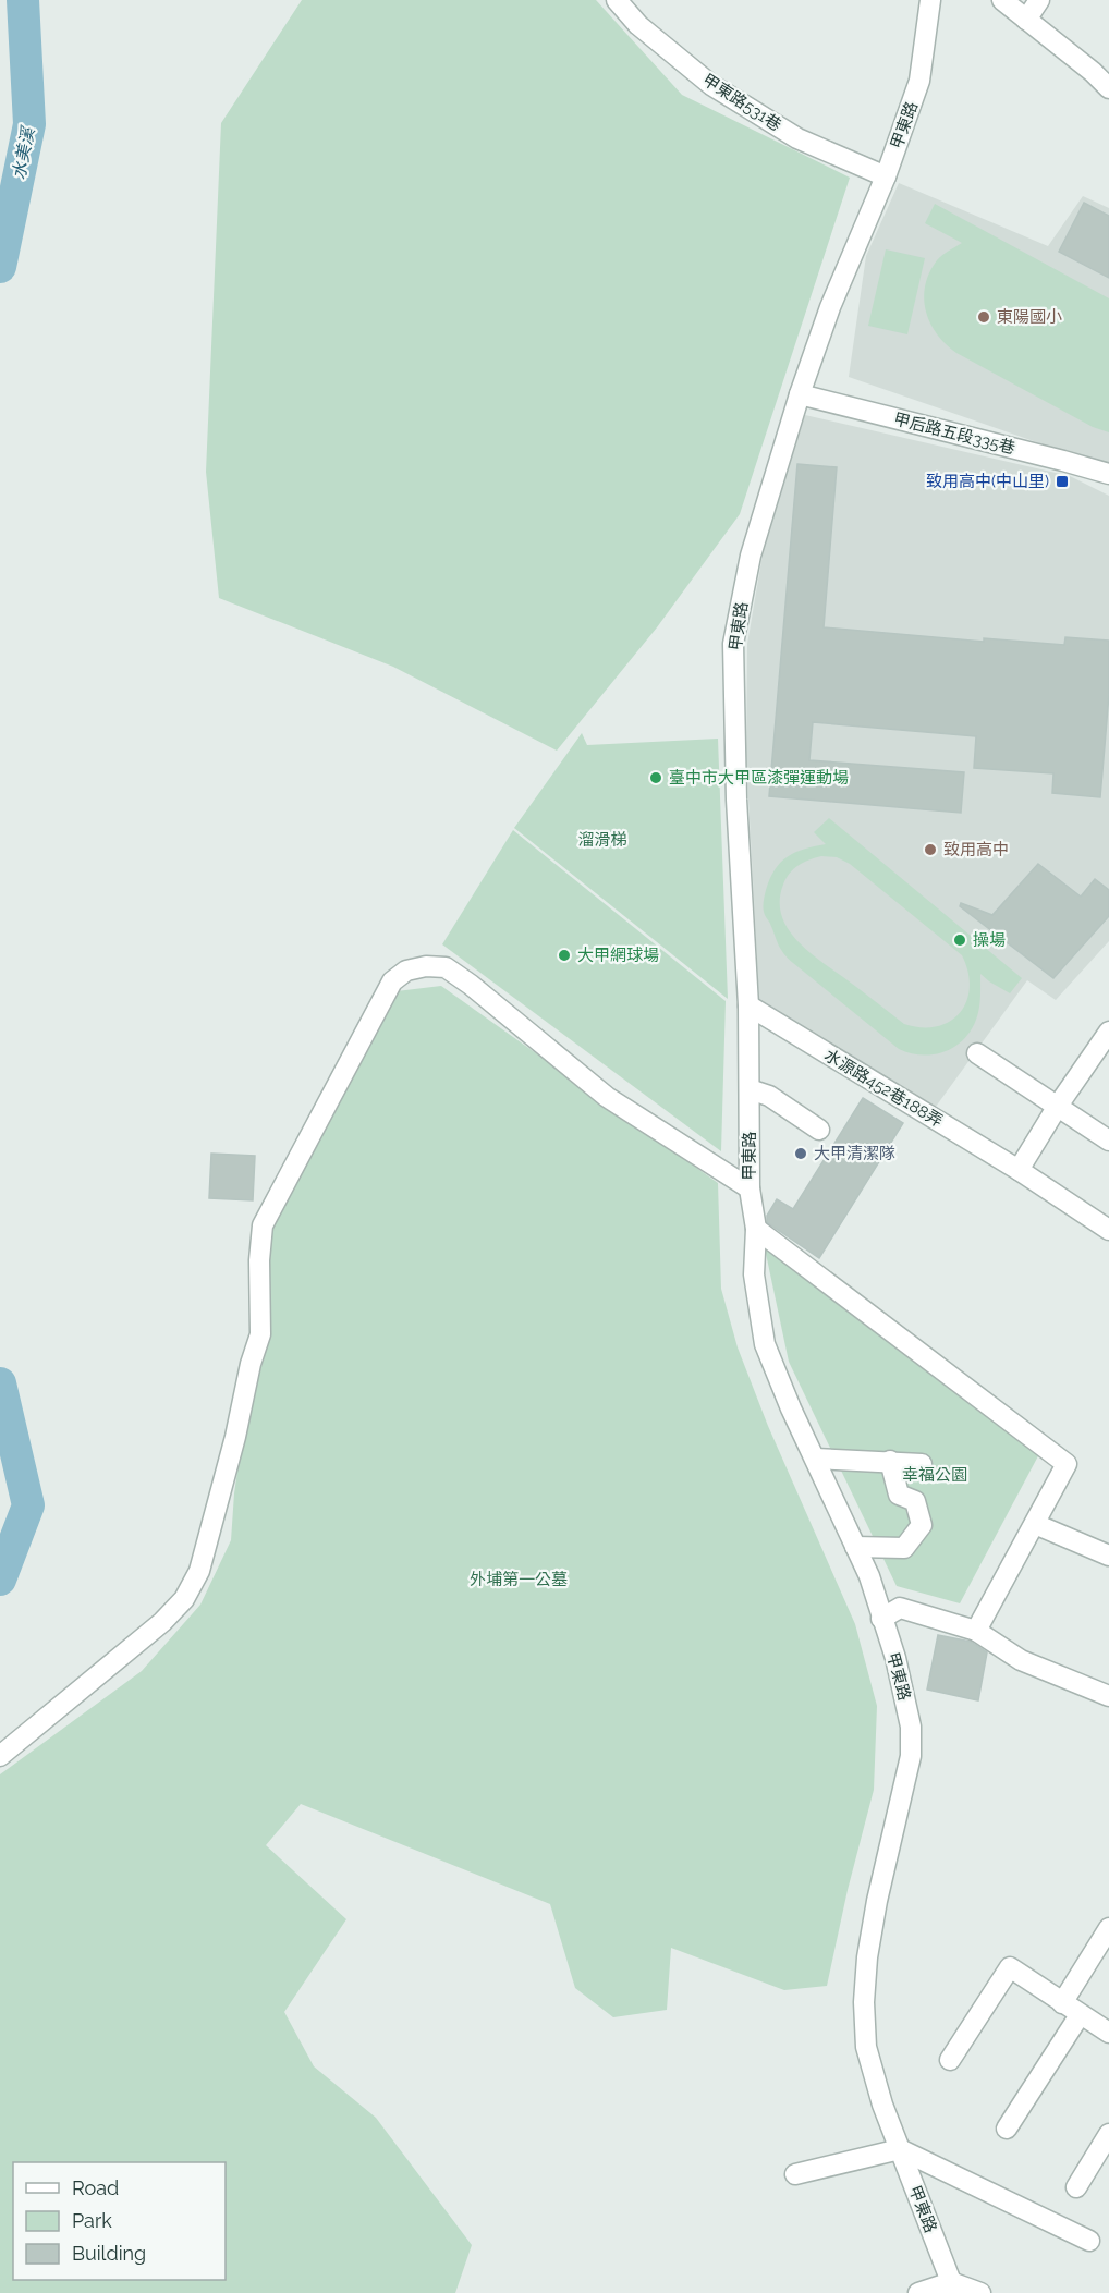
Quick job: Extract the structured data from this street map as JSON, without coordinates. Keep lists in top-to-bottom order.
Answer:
{
  "streets": {
    "street": [
      "甲東路531巷",
      "甲東路",
      "甲后路五段335巷",
      "水源路452巷188弄"
    ]
  },
  "crossings": [
    ["甲東路531巷", "甲東路"],
    ["甲東路", "甲后路五段335巷"],
    ["甲東路", "水源路452巷188弄"]
  ],
  "water": ["水美溪"],
  "parks": ["溜滑梯", "幸福公園", "外埔第一公墓"],
  "places": {
    "other": [
      "東陽國小",
      "臺中市大甲區漆彈運動場",
      "致用高中",
      "操場",
      "大甲網球場",
      "大甲清潔隊"
    ],
    "transit": ["致用高中(中山里)"]
  },
  "legend": ["Road", "Park", "Building"]
}
